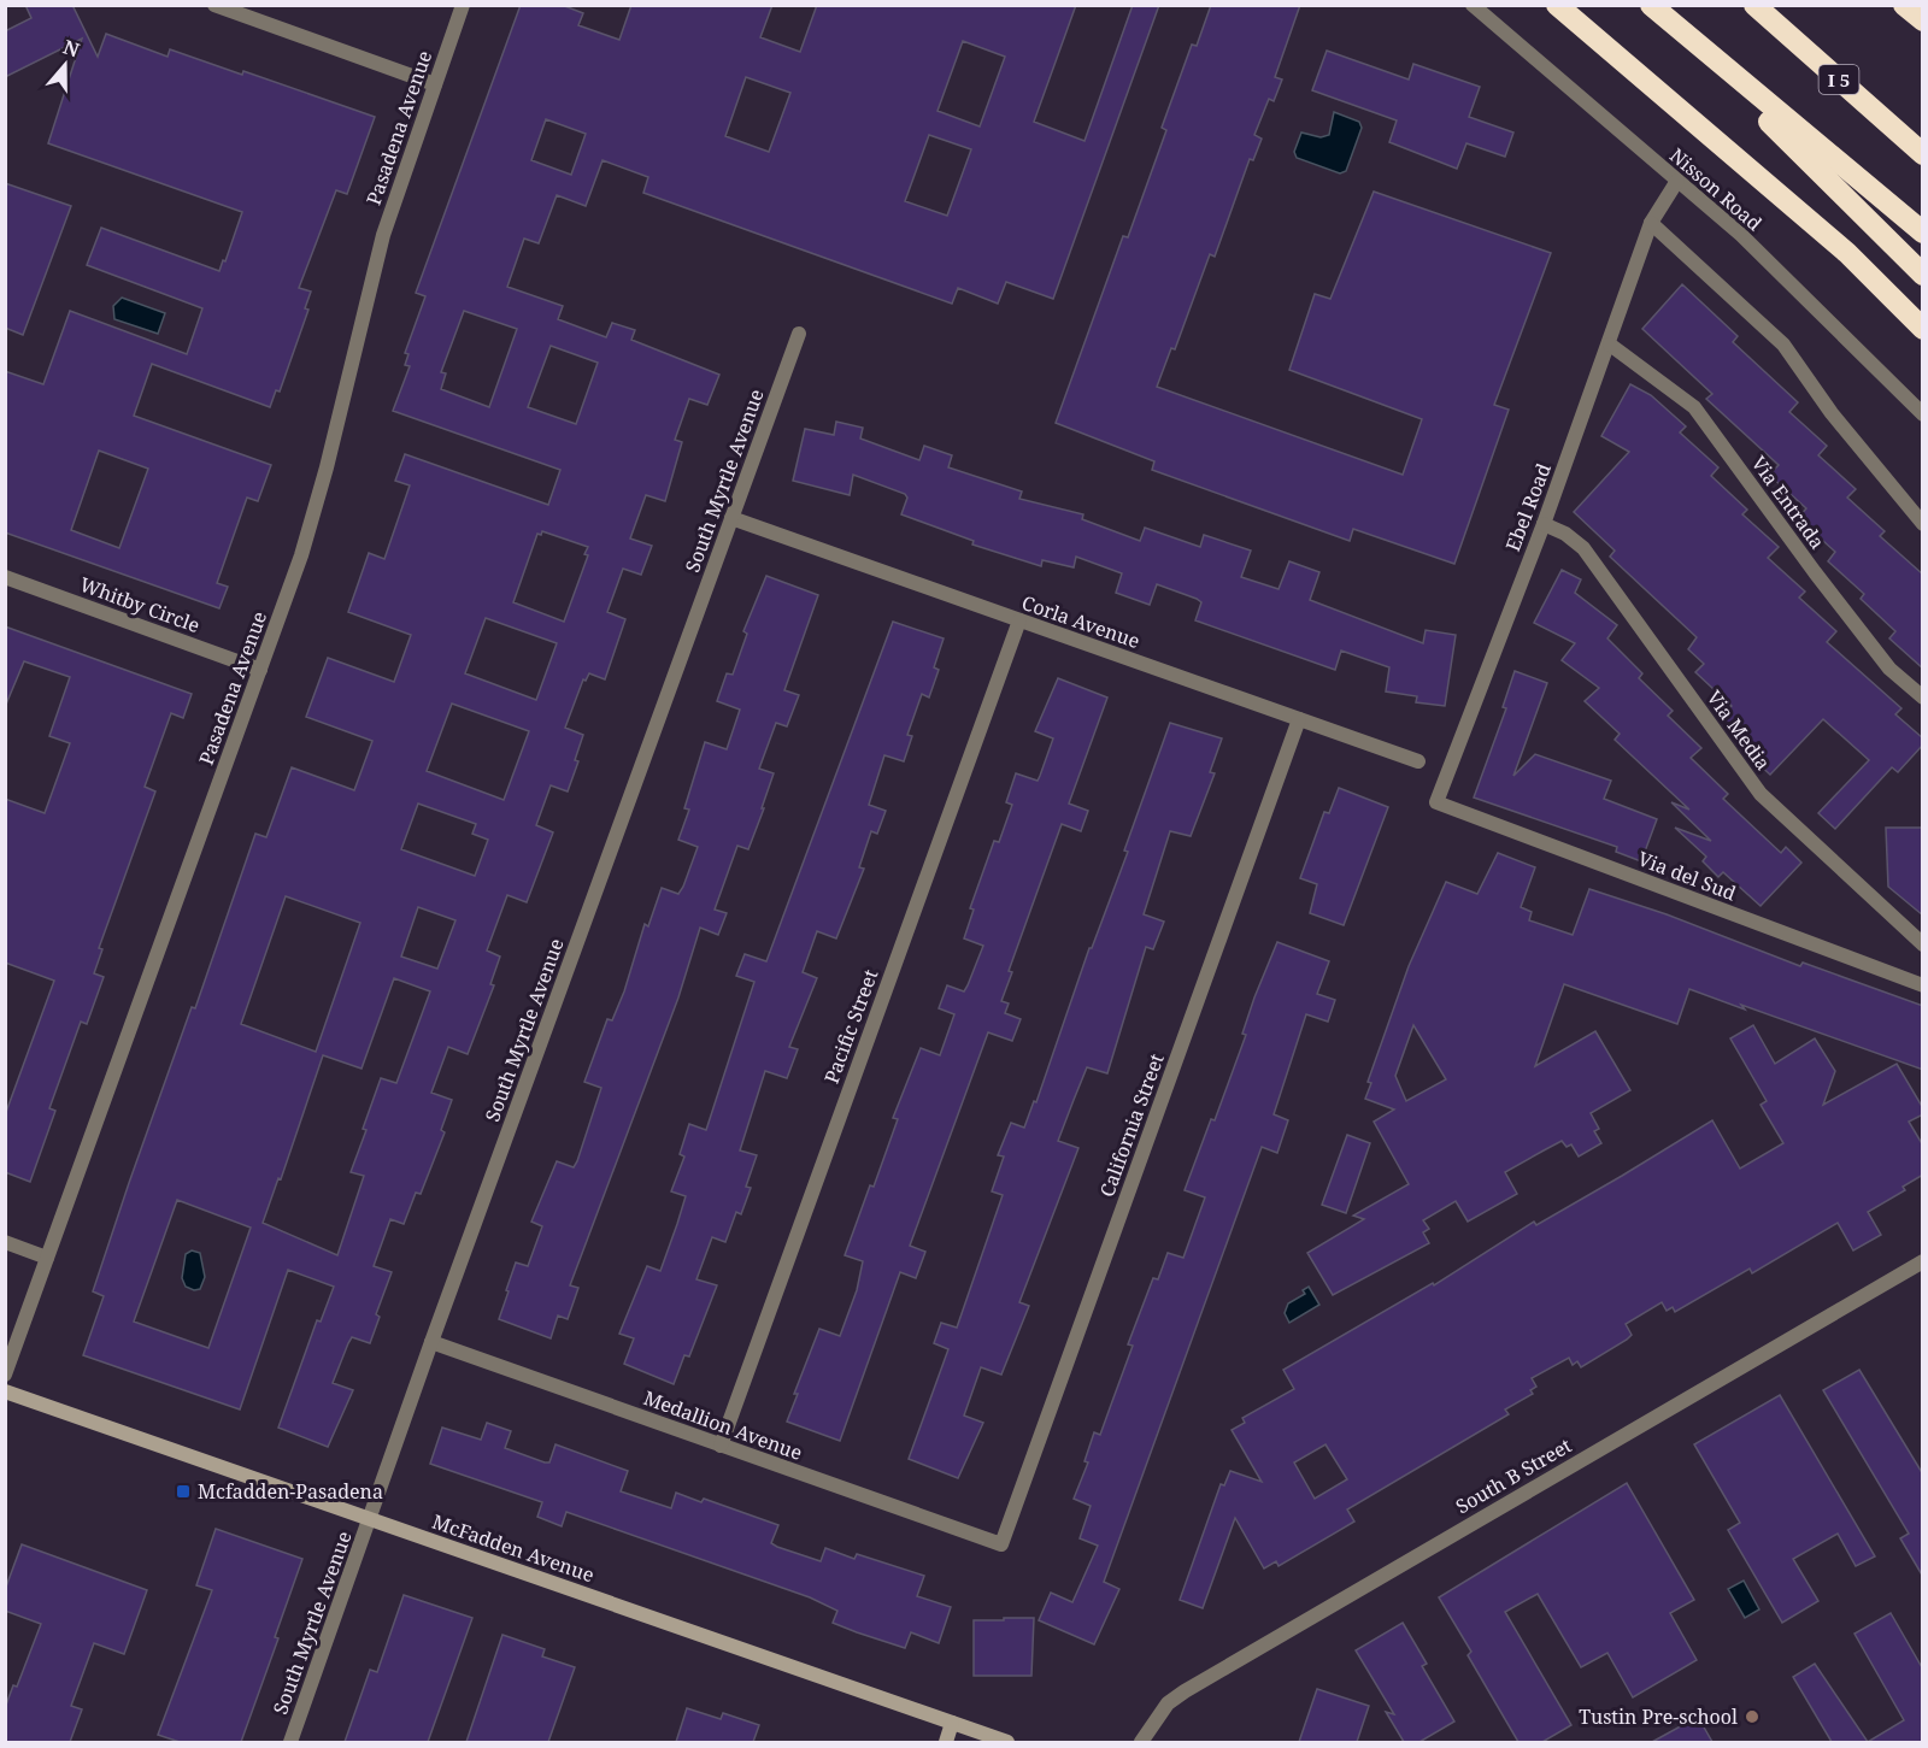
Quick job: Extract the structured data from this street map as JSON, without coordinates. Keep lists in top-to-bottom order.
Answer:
{
  "streets": {
    "highway": ["I 5"],
    "main road": ["McFadden Avenue"],
    "street": [
      "Pasadena Avenue",
      "Nisson Road",
      "South Myrtle Avenue",
      "Via Entrada",
      "Ebel Road",
      "Whitby Circle",
      "Corla Avenue",
      "Via Media",
      "Via del Sud",
      "Pacific Street",
      "California Street",
      "Medallion Avenue",
      "South B Street"
    ]
  },
  "crossings": [
    ["Pasadena Avenue", "Whitby Circle"],
    ["Nisson Road", "Ebel Road"],
    ["South Myrtle Avenue", "Corla Avenue"],
    ["South Myrtle Avenue", "Medallion Avenue"],
    ["South Myrtle Avenue", "McFadden Avenue"],
    ["Via Entrada", "Ebel Road"],
    ["Ebel Road", "Via Media"],
    ["Ebel Road", "Via del Sud"],
    ["Corla Avenue", "Pacific Street"],
    ["Corla Avenue", "California Street"],
    ["Pacific Street", "Medallion Avenue"],
    ["California Street", "Medallion Avenue"]
  ],
  "places": {
    "transit": ["Mcfadden-Pasadena"],
    "other": ["Tustin Pre-school"]
  },
  "north": "top"
}
